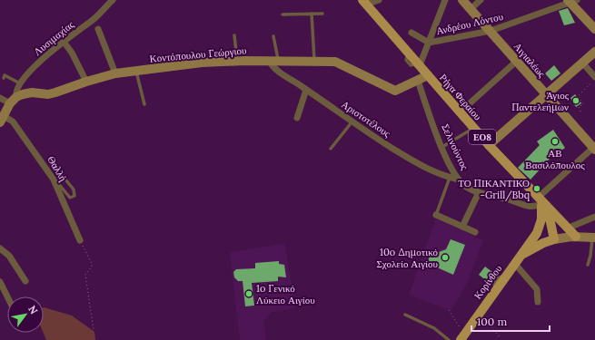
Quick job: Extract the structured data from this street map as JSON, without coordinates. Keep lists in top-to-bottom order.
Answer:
{
  "streets": {
    "main road": [
      "Κοντόπουλου Γεώργιου",
      "Αιγιαλέως",
      "Ρήγα Φεραίου",
      "ΕΟ8",
      "Κορίνθου"
    ],
    "street": [
      "Ανδρέου Λόντου",
      "Λυσιμαχίας",
      "Αριστοτέλους",
      "Σελινούντος",
      "Θαλλή"
    ]
  },
  "crossings": [
    ["Ανδρέου Λόντου", "Αιγιαλέως"],
    ["Λυσιμαχίας", "Κοντόπουλου Γεώργιου"],
    ["Κοντόπουλου Γεώργιου", "Ρήγα Φεραίου"],
    ["Κοντόπουλου Γεώργιου", "Αριστοτέλους"],
    ["Κοντόπουλου Γεώργιου", "Σελινούντος"],
    ["Ρήγα Φεραίου", "ΕΟ8"],
    ["Ρήγα Φεραίου", "Σελινούντος"],
    ["Ρήγα Φεραίου", "Κορίνθου"],
    ["Αριστοτέλους", "Σελινούντος"],
    ["ΕΟ8", "Σελινούντος"],
    ["ΕΟ8", "Κορίνθου"],
    ["Σελινούντος", "Κορίνθου"]
  ],
  "places": [
    "Άγιος Παντελεήμων",
    "ΑΒ Βασιλόπουλος",
    "ΤΟ ΠΙΚΑΝΤΙΚΟ -Grill/Bbq",
    "10o Δημοτικό Σχολείο Αιγίου",
    "1o Γενικό Λύκειο Αιγίου"
  ],
  "scale_bar": "100 m",
  "north": "top right"
}
